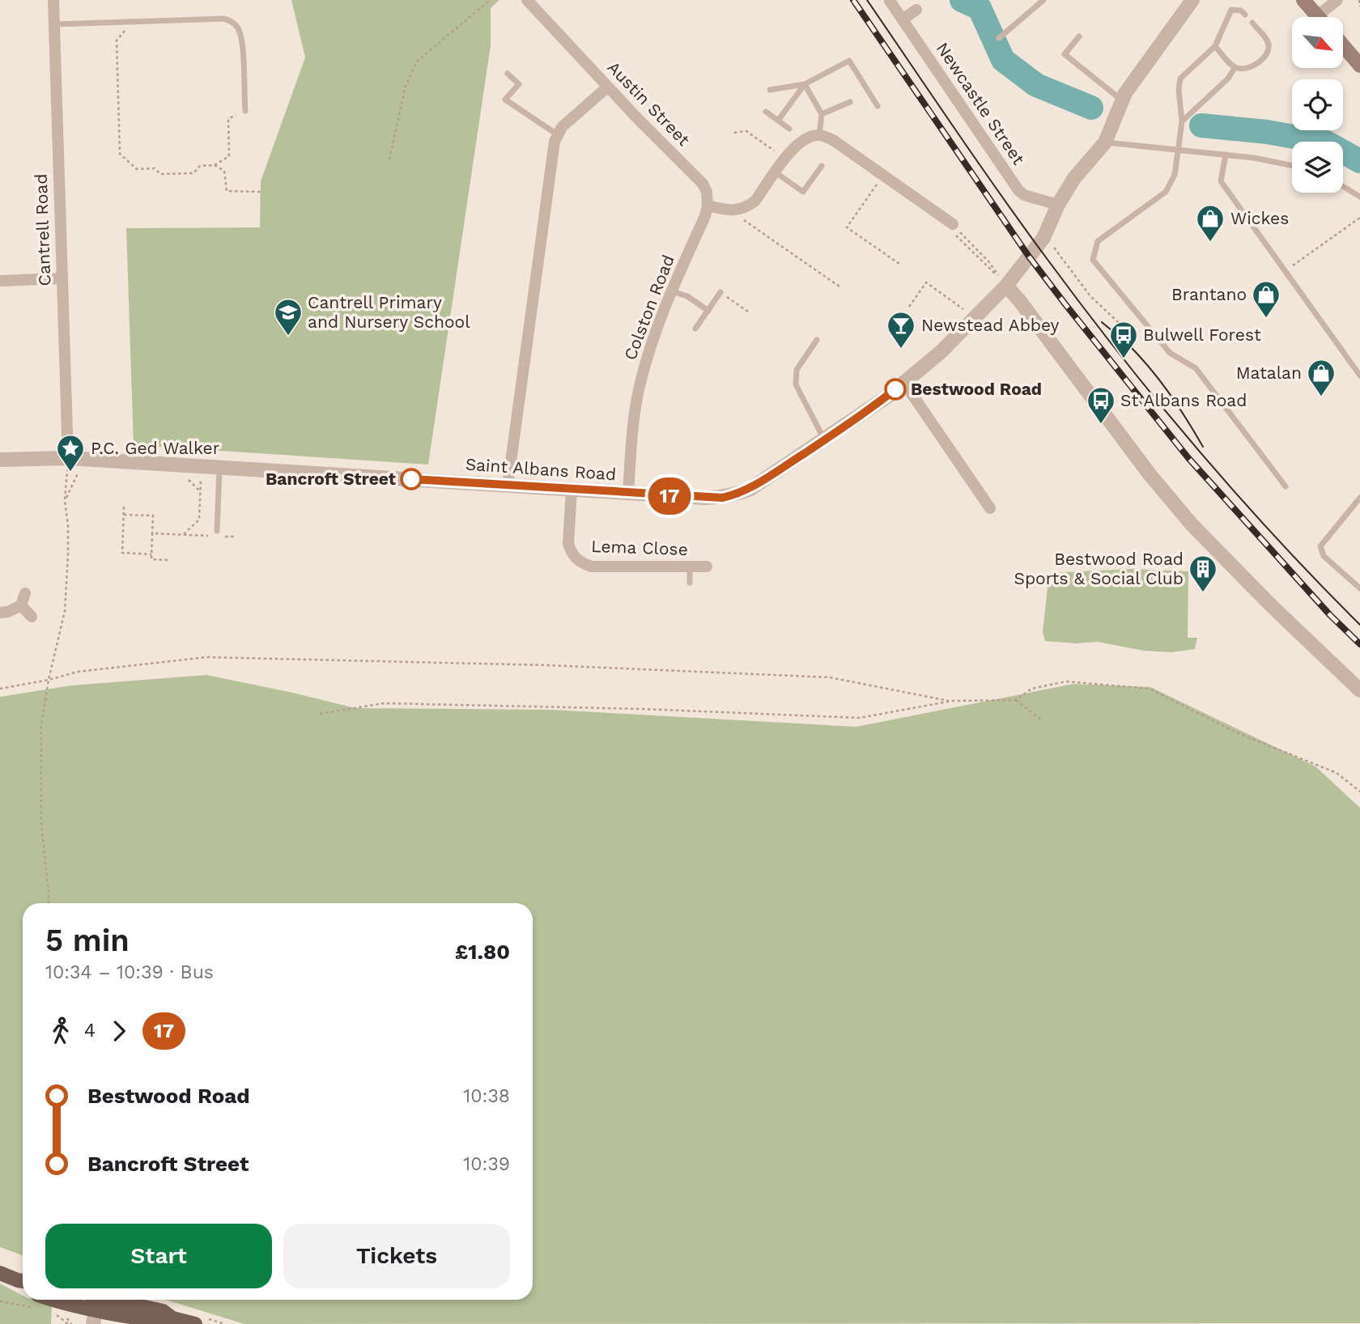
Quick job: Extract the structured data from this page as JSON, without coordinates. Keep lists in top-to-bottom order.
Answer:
{
  "streets": {
    "street": [
      "Austin Street",
      "Newcastle Street",
      "Cantrell Road",
      "Colston Road",
      "Saint Albans Road",
      "Lema Close"
    ]
  },
  "crossings": [
    ["Austin Street", "Colston Road"],
    ["Newcastle Street", "Saint Albans Road"],
    ["Cantrell Road", "Saint Albans Road"],
    ["Colston Road", "Saint Albans Road"],
    ["Saint Albans Road", "Lema Close"]
  ],
  "places": {
    "shop": ["Wickes", "Brantano", "Matalan"],
    "school or university": ["Cantrell Primary and Nursery School"],
    "bar": ["Newstead Abbey"],
    "bus stop": ["Bulwell Forest", "St Albans Road"],
    "other": ["Bestwood Road", "Bancroft Street"],
    "place": ["P.C. Ged Walker"],
    "building": ["Bestwood Road Sports & Social Club"]
  },
  "lines": ["bus line 17"],
  "north": "bottom right",
  "page": {
    "on_map": "17",
    "heading": ["5 min", "10:34 – 10:39 · Bus", "£1.80"],
    "legs": ["4", "17"],
    "list": [
      {
        "name": "Bestwood Road",
        "value": "10:38"
      },
      {
        "name": "Bancroft Street",
        "value": "10:39"
      }
    ],
    "buttons": ["Start", "Tickets"]
  }
}
